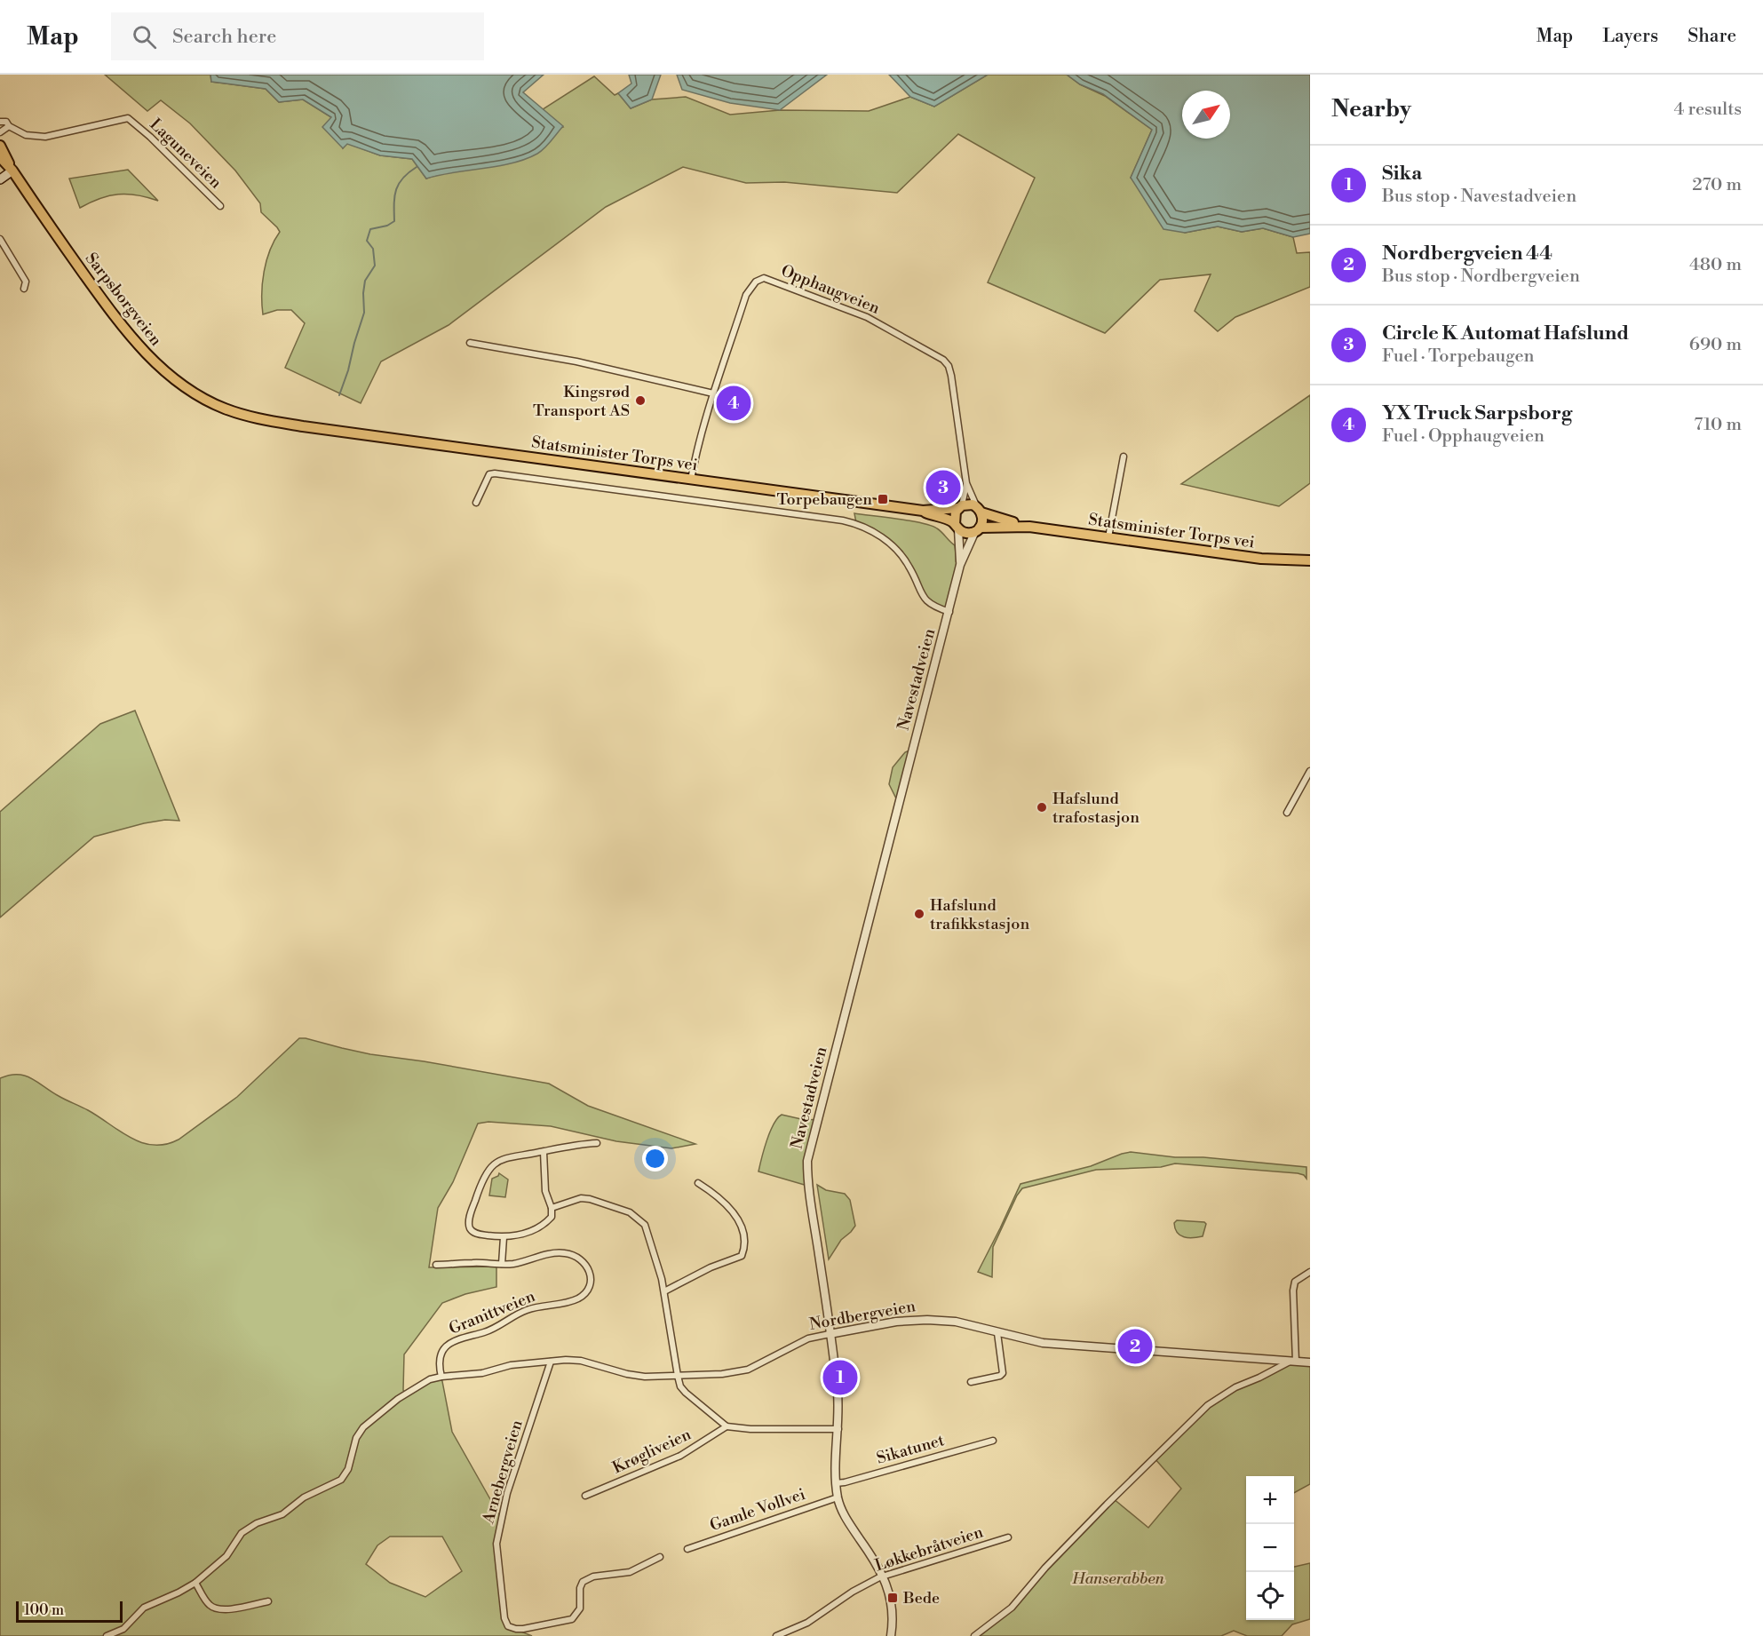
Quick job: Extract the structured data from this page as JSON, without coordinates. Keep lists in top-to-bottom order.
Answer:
{
  "streets": {
    "highway": ["Sarpsborgveien", "Statsminister Torps vei"],
    "street": [
      "Laguneveien",
      "Opphaugveien",
      "Navestadveien",
      "Granittveien",
      "Nordbergveien",
      "Sikatunet",
      "Krøgliveien",
      "Arnebergveien",
      "Gamle Vollvei",
      "Løkkebråtveien"
    ]
  },
  "crossings": [
    ["Opphaugveien", "Statsminister Torps vei"],
    ["Sarpsborgveien", "Statsminister Torps vei"],
    ["Statsminister Torps vei", "Navestadveien"],
    ["Navestadveien", "Nordbergveien"],
    ["Navestadveien", "Sikatunet"],
    ["Navestadveien", "Gamle Vollvei"],
    ["Navestadveien", "Løkkebråtveien"],
    ["Granittveien", "Nordbergveien"],
    ["Nordbergveien", "Arnebergveien"]
  ],
  "parks": ["Hanserabben"],
  "places": {
    "other": ["Kingsrød Transport AS", "Hafslund trafostasjon", "Hafslund trafikkstasjon"],
    "transit": ["Torpebaugen", "Bede"]
  },
  "scale_bar": "100 m",
  "north": "top right",
  "page": {
    "header": "Map",
    "search": "Search here",
    "nav": ["Map", "Layers", "Share"],
    "heading": ["Nearby", "4 results"],
    "list": [
      {
        "mark": "1",
        "name": "Sika",
        "note": "Bus stop · Navestadveien",
        "value": "270 m"
      },
      {
        "mark": "2",
        "name": "Nordbergveien 44",
        "note": "Bus stop · Nordbergveien",
        "value": "480 m"
      },
      {
        "mark": "3",
        "name": "Circle K Automat Hafslund",
        "note": "Fuel · Torpebaugen",
        "value": "690 m"
      },
      {
        "mark": "4",
        "name": "YX Truck Sarpsborg",
        "note": "Fuel · Opphaugveien",
        "value": "710 m"
      }
    ],
    "pins": [
      "4",
      "3",
      "2",
      "1"
    ],
    "map_buttons": ["+", "−"],
    "scale": "100 m"
  }
}
